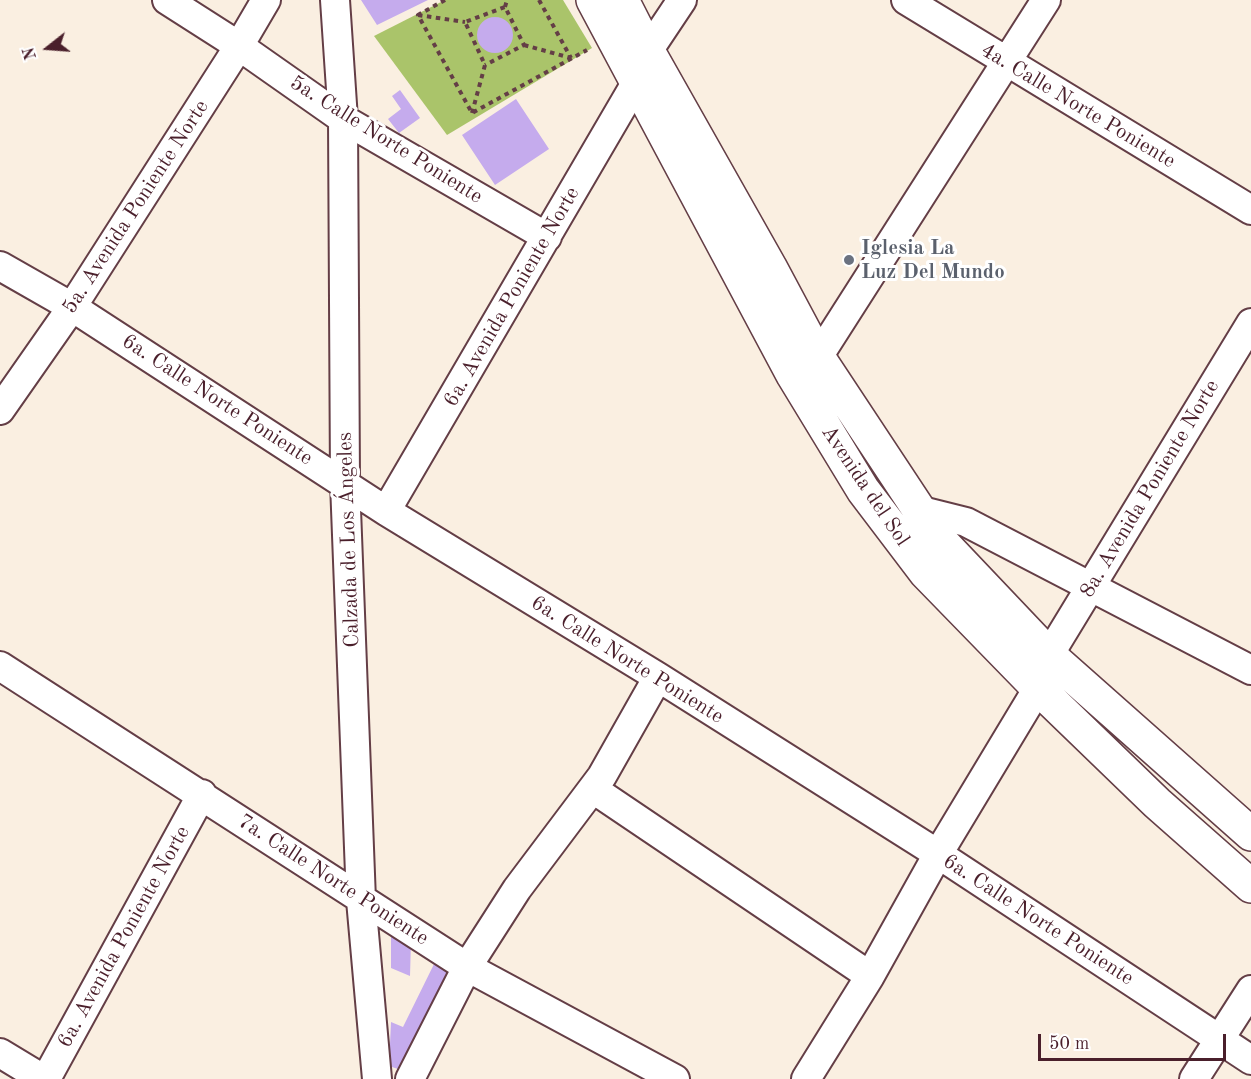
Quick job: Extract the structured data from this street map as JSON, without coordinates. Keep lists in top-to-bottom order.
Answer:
{
  "streets": {
    "main road": ["Avenida del Sol"],
    "street": [
      "4a. Calle Norte Poniente",
      "5a. Calle Norte Poniente",
      "5a. Avenida Poniente Norte",
      "6a. Avenida Poniente Norte",
      "6a. Calle Norte Poniente",
      "8a. Avenida Poniente Norte",
      "Calzada de Los Ángeles",
      "7a. Calle Norte Poniente"
    ]
  },
  "crossings": [
    ["5a. Calle Norte Poniente", "5a. Avenida Poniente Norte"],
    ["5a. Calle Norte Poniente", "6a. Avenida Poniente Norte"],
    ["5a. Calle Norte Poniente", "Calzada de Los Ángeles"],
    ["5a. Avenida Poniente Norte", "6a. Calle Norte Poniente"],
    ["6a. Avenida Poniente Norte", "6a. Calle Norte Poniente"],
    ["6a. Avenida Poniente Norte", "Avenida del Sol"],
    ["6a. Avenida Poniente Norte", "7a. Calle Norte Poniente"],
    ["6a. Calle Norte Poniente", "Calzada de Los Ángeles"],
    ["Avenida del Sol", "8a. Avenida Poniente Norte"],
    ["Calzada de Los Ángeles", "7a. Calle Norte Poniente"]
  ],
  "places": ["Iglesia La Luz Del Mundo"],
  "scale_bar": "50 m",
  "north": "left"
}
